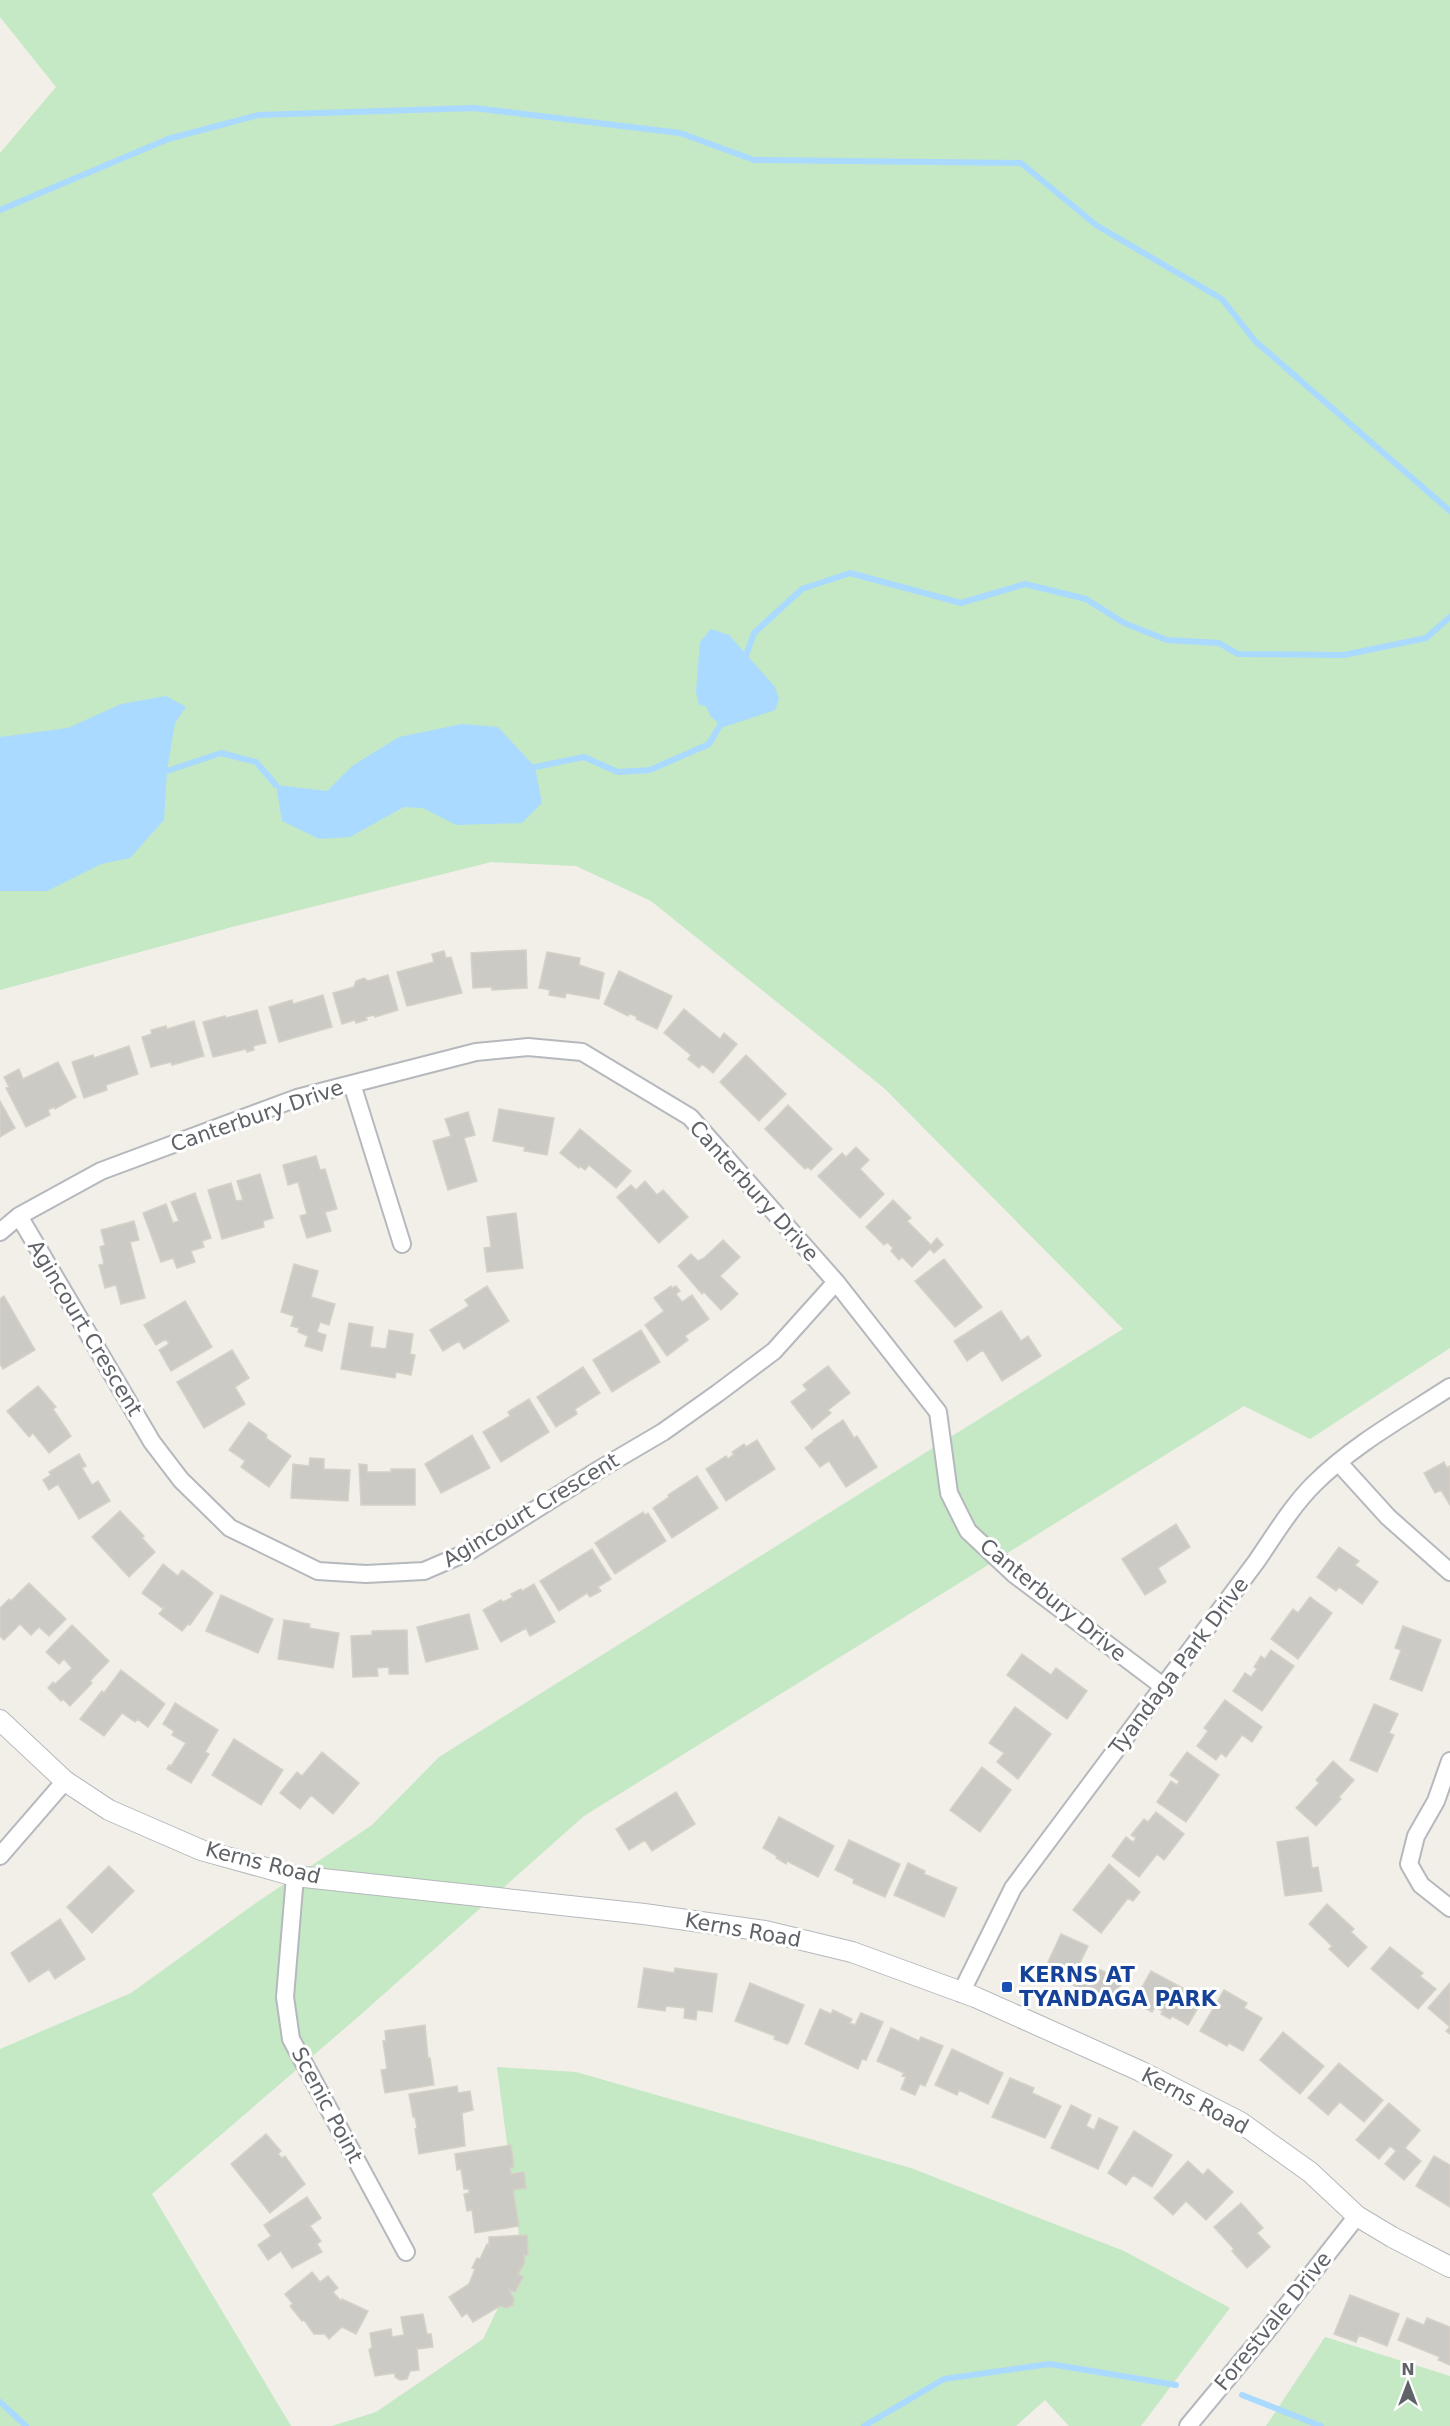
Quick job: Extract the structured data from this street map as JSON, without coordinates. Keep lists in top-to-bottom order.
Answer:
{
  "streets": {
    "street": [
      "Canterbury Drive",
      "Agincourt Crescent",
      "Tyandaga Park Drive",
      "Kerns Road",
      "Scenic Point",
      "Forestvale Drive"
    ]
  },
  "crossings": [
    ["Canterbury Drive", "Agincourt Crescent"],
    ["Canterbury Drive", "Tyandaga Park Drive"],
    ["Tyandaga Park Drive", "Kerns Road"],
    ["Kerns Road", "Scenic Point"],
    ["Kerns Road", "Forestvale Drive"]
  ],
  "places": {
    "transit": ["KERNS AT TYANDAGA PARK"]
  },
  "north": "top"
}
